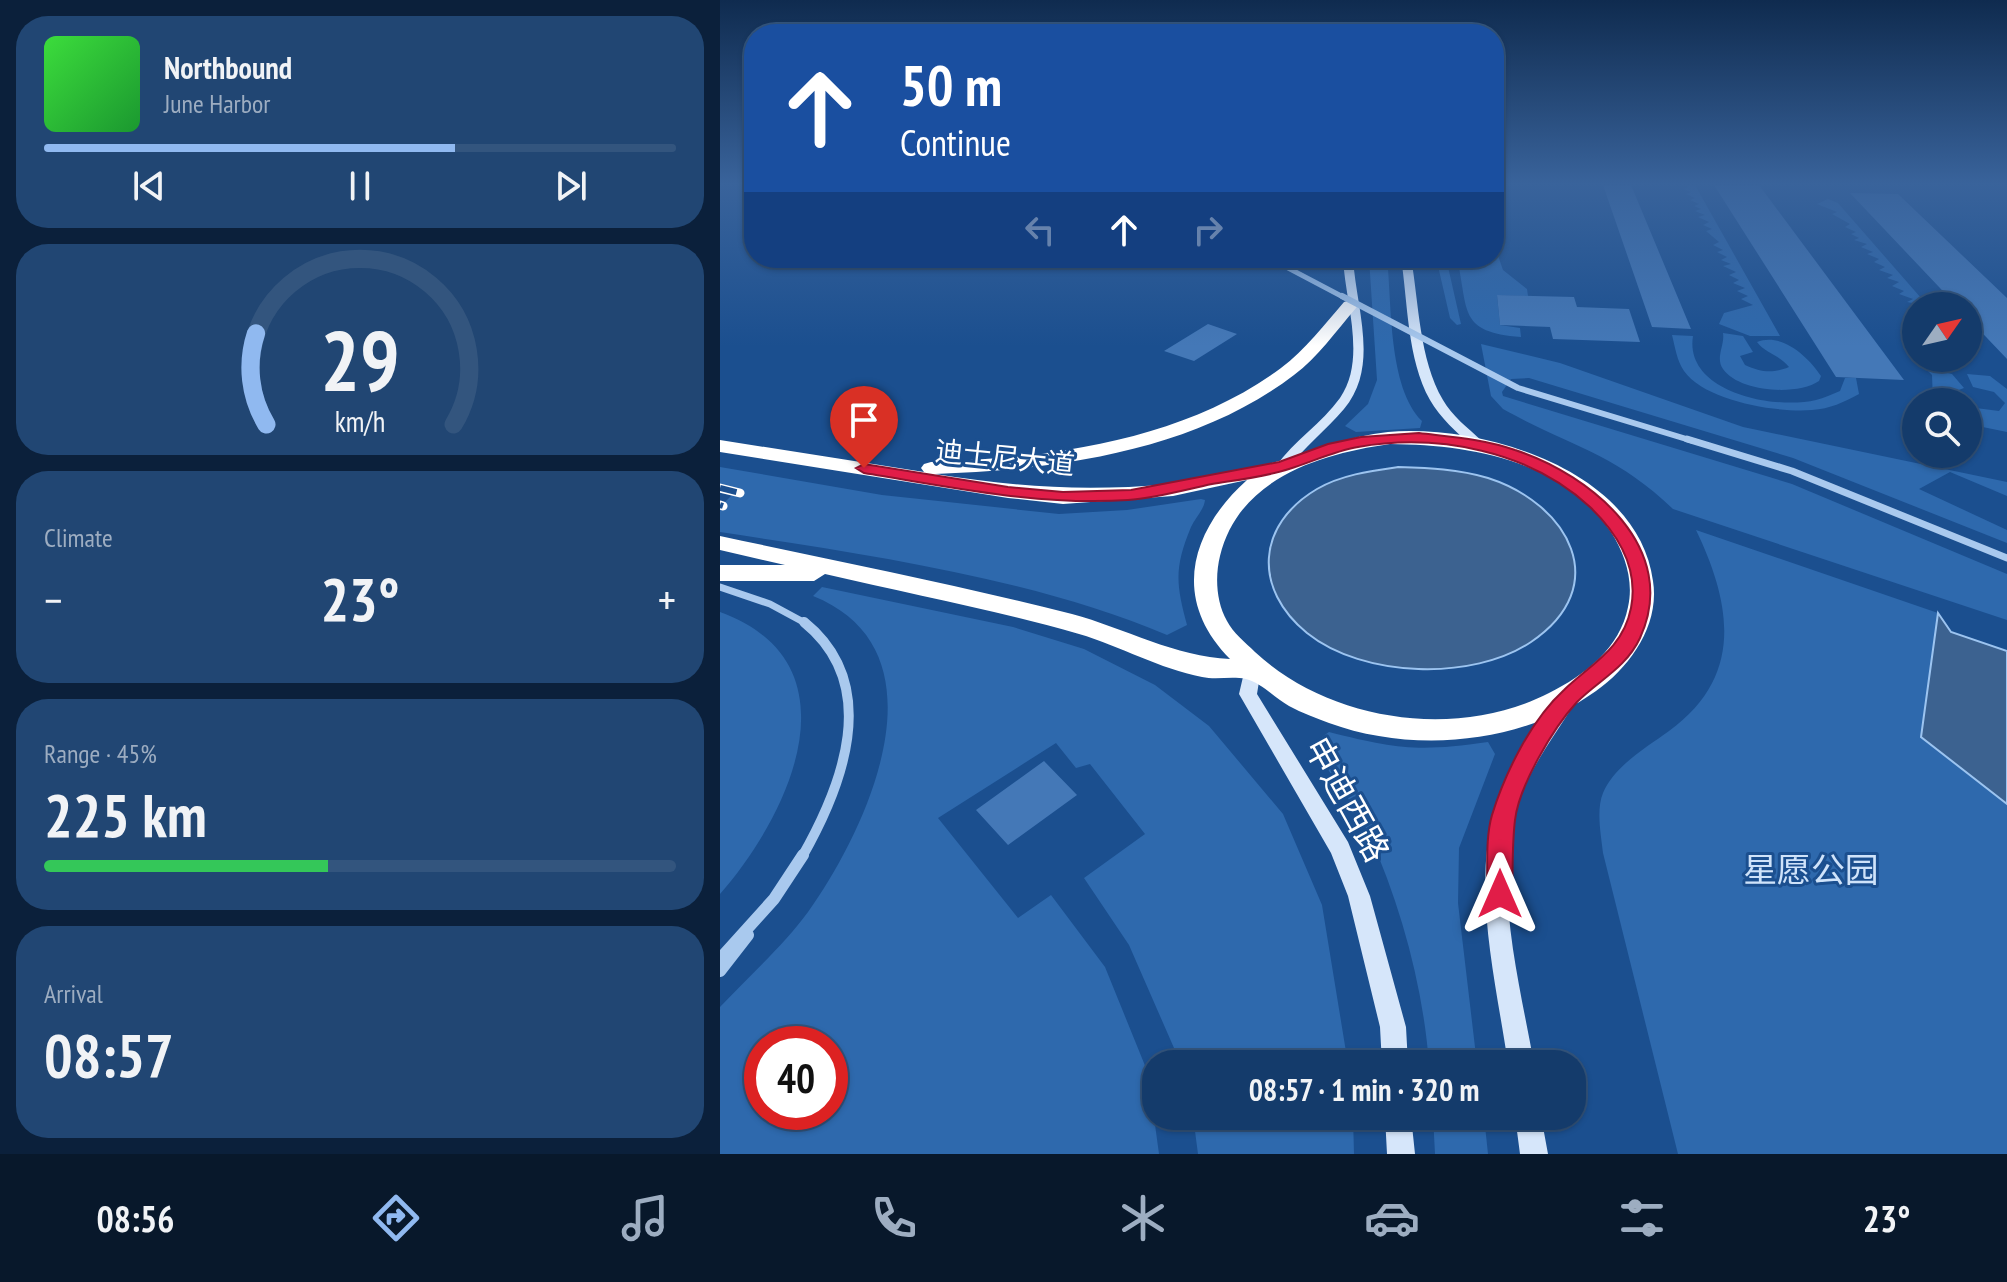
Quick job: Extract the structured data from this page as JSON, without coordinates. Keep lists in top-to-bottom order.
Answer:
{
  "streets": {
    "highway": ["迪士尼大道"],
    "street": ["申迪西路"]
  },
  "parks": ["星愿公园"],
  "north": "top right",
  "page": {
    "turn": ["50 m", "Continue"],
    "song": ["Northbound", "June Harbor"],
    "tile": [
      "Climate",
      ["Range · 45%", "225 km"],
      ["Arrival", "08:57"]
    ],
    "heat": ["−", "23°", "+"],
    "limit": "40",
    "trip": "08:57 · 1 min · 320 m",
    "tabs": ["08:56", "23°"],
    "gauge": ["29", "km/h"]
  }
}
